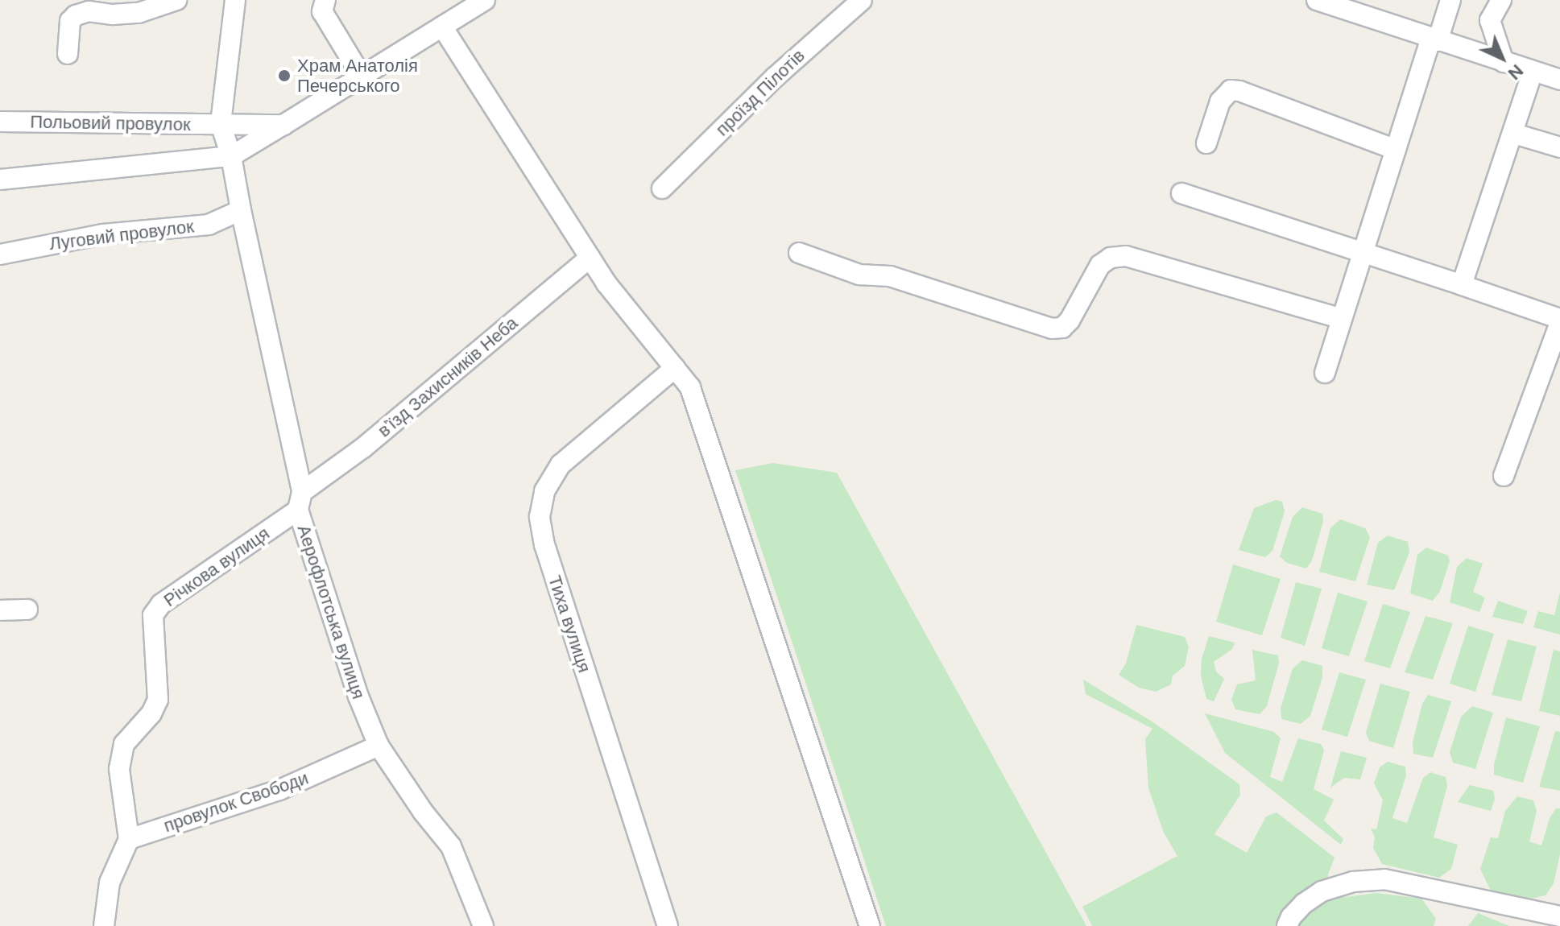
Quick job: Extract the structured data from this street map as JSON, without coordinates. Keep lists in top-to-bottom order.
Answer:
{
  "streets": {
    "street": [
      "проїзд Пілотів",
      "Польовий провулок",
      "Луговий провулок",
      "в'їзд Захисників Неба",
      "Річкова вулиця",
      "Аерофлотська вулиця",
      "Тиха вулиця",
      "провулок Свободи"
    ]
  },
  "crossings": [
    ["Польовий провулок", "Аерофлотська вулиця"],
    ["Луговий провулок", "Аерофлотська вулиця"],
    ["в'їзд Захисників Неба", "Річкова вулиця"],
    ["в'їзд Захисників Неба", "Аерофлотська вулиця"],
    ["Річкова вулиця", "Аерофлотська вулиця"],
    ["Річкова вулиця", "провулок Свободи"],
    ["Аерофлотська вулиця", "провулок Свободи"]
  ],
  "places": ["Храм Анатолія Печерського"],
  "north": "bottom right"
}
